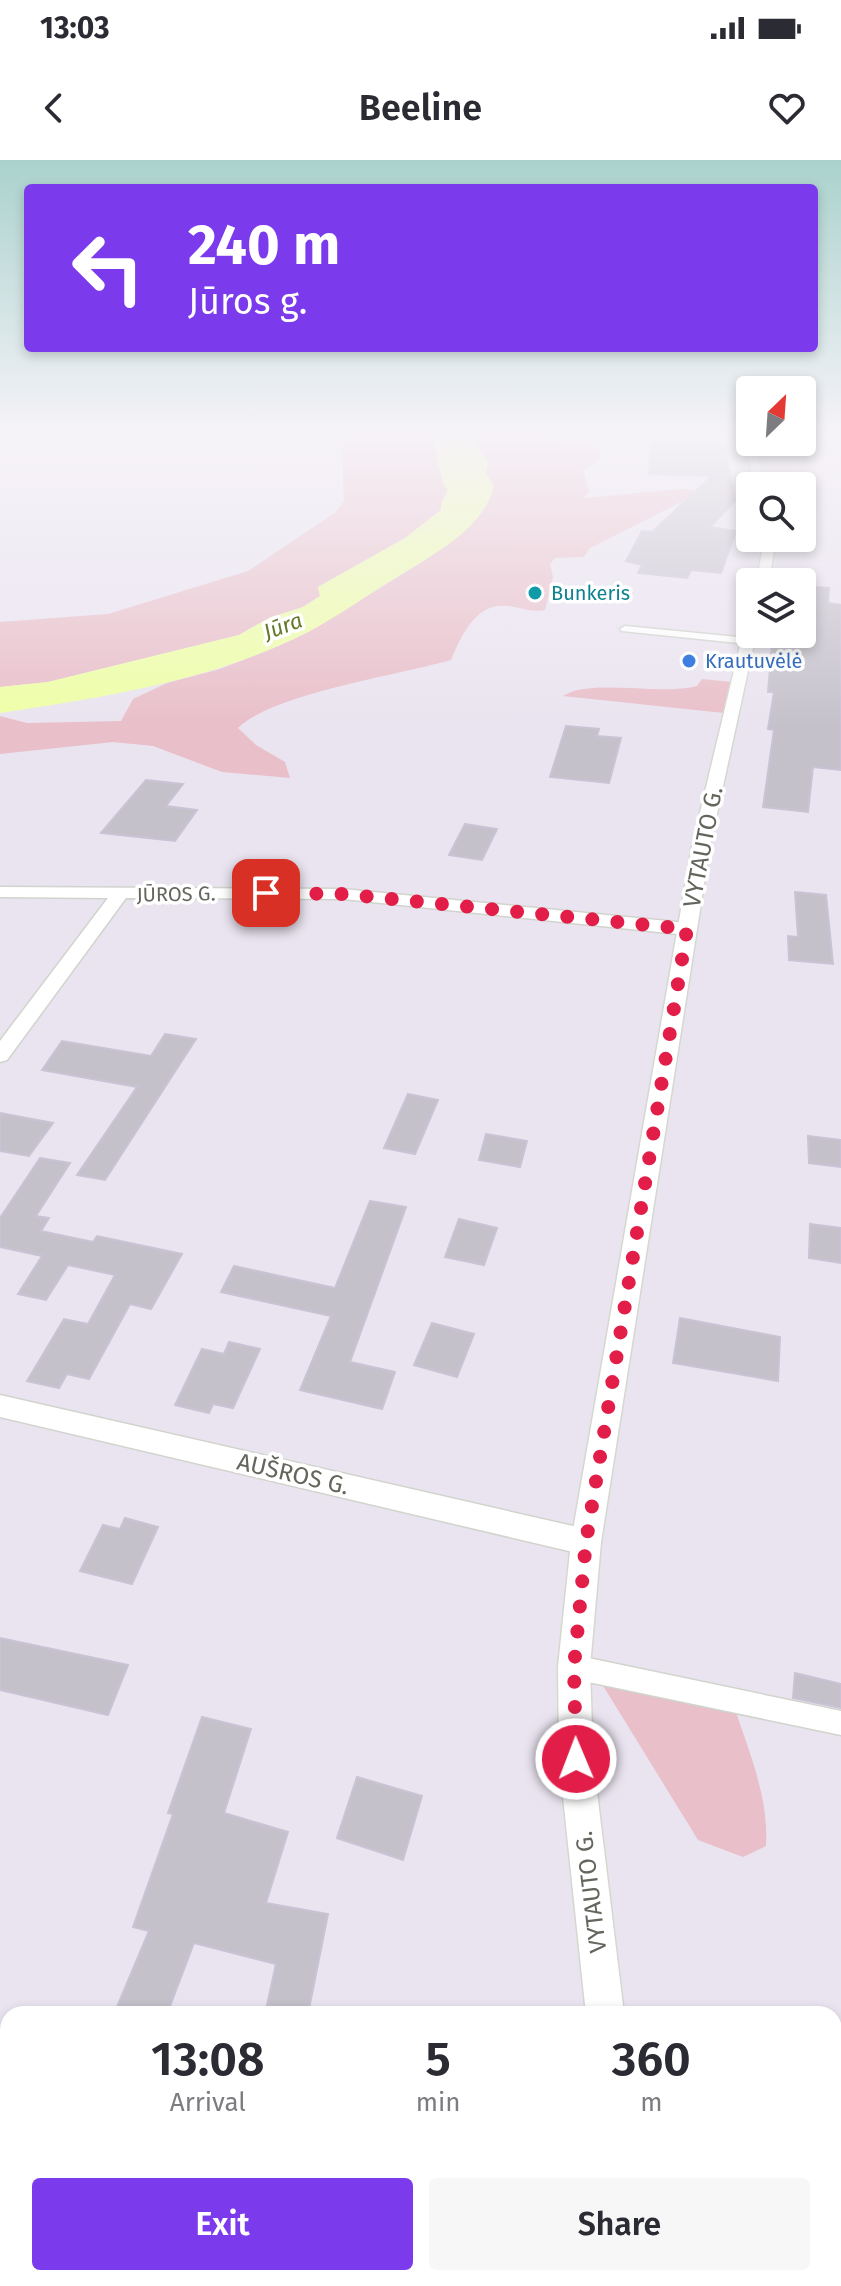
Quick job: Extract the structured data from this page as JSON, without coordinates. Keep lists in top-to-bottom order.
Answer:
{
  "streets": {
    "main road": ["VYTAUTO G.", "JŪROS G.", "AUŠROS G."]
  },
  "crossings": [
    ["VYTAUTO G.", "JŪROS G."],
    ["VYTAUTO G.", "AUŠROS G."]
  ],
  "water": ["Jūra"],
  "places": ["Bunkeris", "Krautuvėlė"],
  "north": "top right",
  "page": {
    "status": "13:03",
    "header": "Beeline",
    "turn": ["240 m", "Jūros g."],
    "eta": [
      "13:08",
      "Arrival",
      "5",
      "min",
      "360",
      "m"
    ],
    "buttons": ["Exit", "Share"]
  }
}
